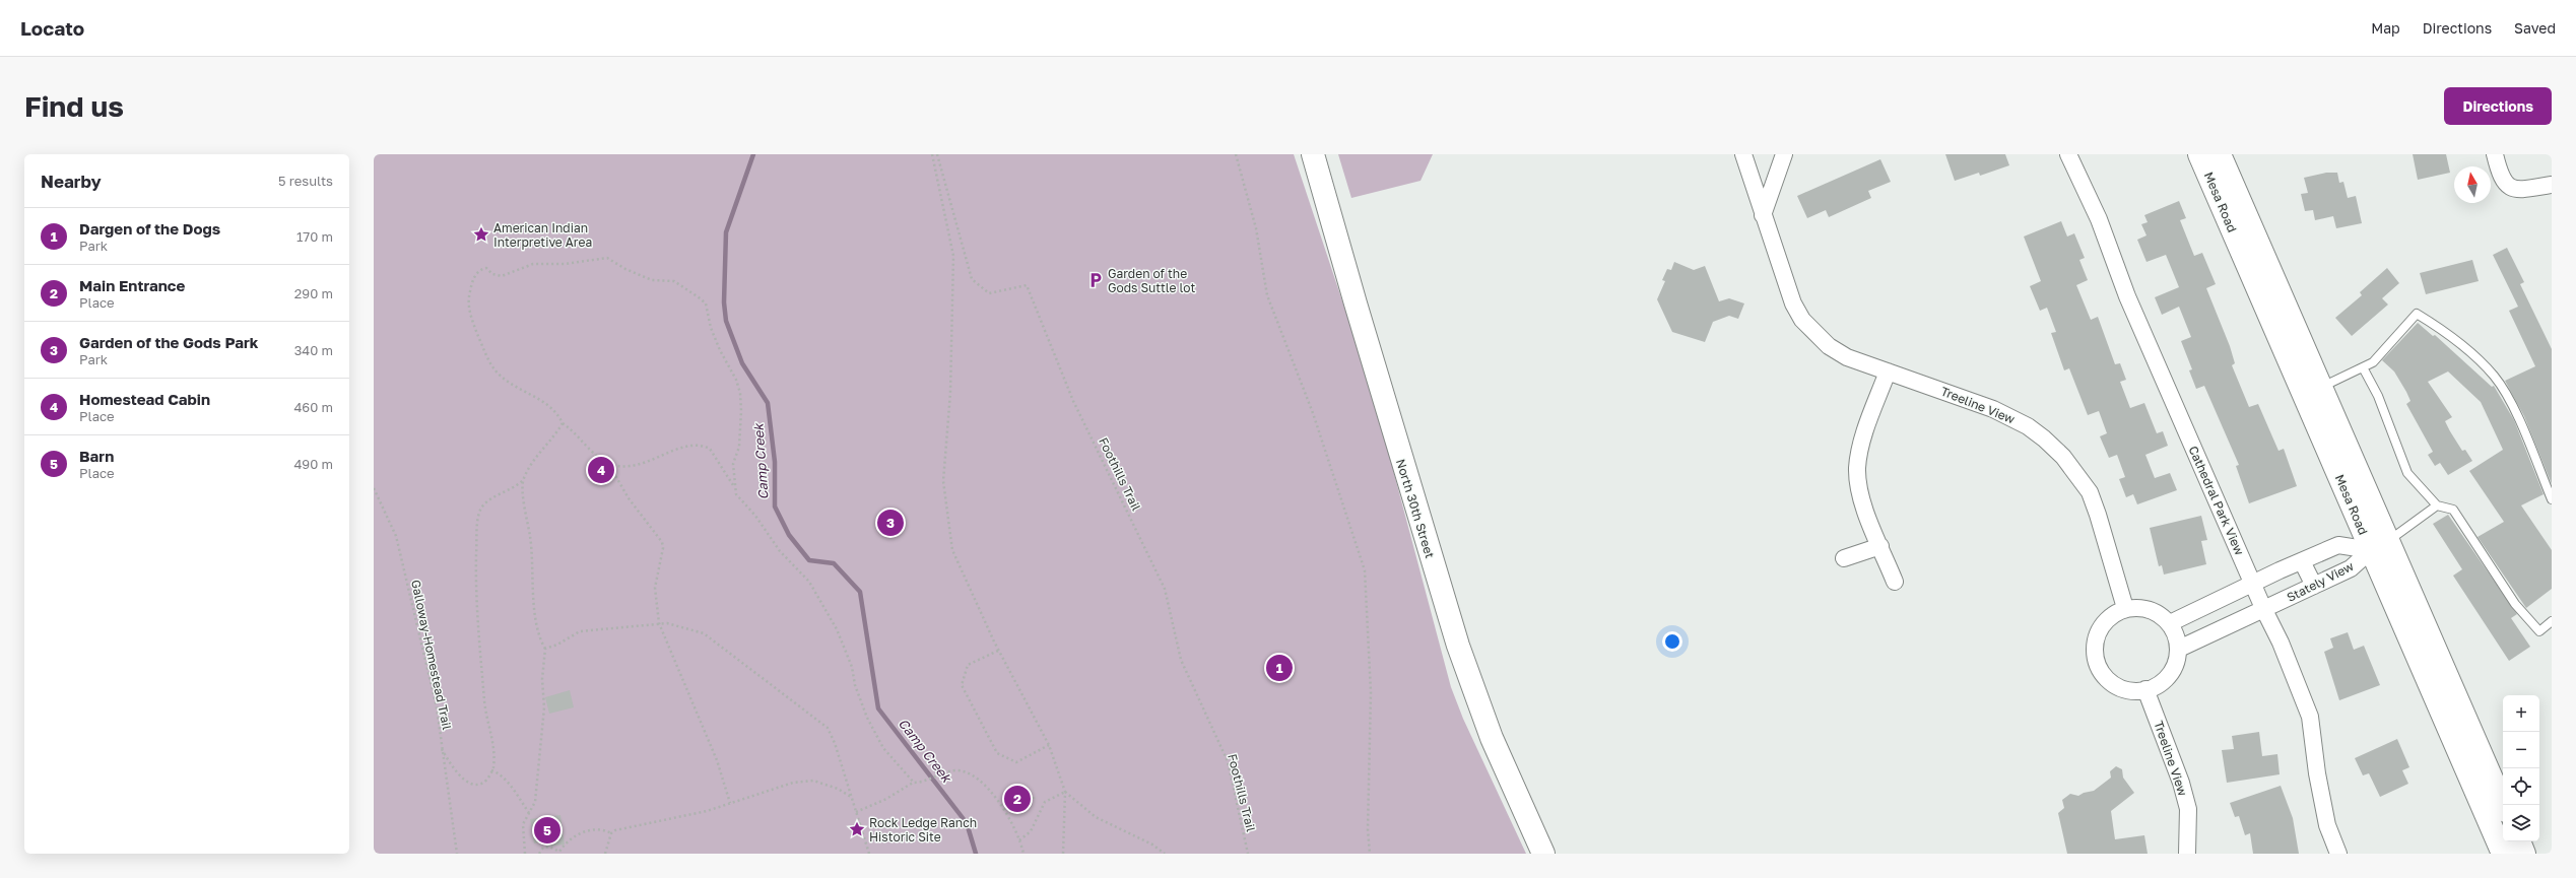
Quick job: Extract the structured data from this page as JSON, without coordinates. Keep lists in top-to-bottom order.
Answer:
{
  "streets": {
    "main road": ["Mesa Road", "North 30th Street"],
    "street": ["Treeline View", "Cathedral Park View", "Stately View"],
    "path": ["Foothills Trail", "Galloway-Homestead Trail"]
  },
  "crossings": [
    ["Mesa Road", "Stately View"],
    ["Treeline View", "Stately View"],
    ["Cathedral Park View", "Stately View"]
  ],
  "water": ["Camp Creek"],
  "places": {
    "place": ["American Indian Interpretive Area", "Rock Ledge Ranch Historic Site"],
    "parking": ["Garden of the Gods Suttle lot"]
  },
  "north": "top",
  "page": {
    "header": "Locato",
    "nav": ["Map", "Directions", "Saved"],
    "buttons": "Directions",
    "title": "Find us",
    "heading": ["Nearby", "5 results"],
    "list": [
      {
        "mark": "1",
        "name": "Dargen of the Dogs",
        "note": "Park",
        "value": "170 m"
      },
      {
        "mark": "2",
        "name": "Main Entrance",
        "note": "Place",
        "value": "290 m"
      },
      {
        "mark": "3",
        "name": "Garden of the Gods Park",
        "note": "Park",
        "value": "340 m"
      },
      {
        "mark": "4",
        "name": "Homestead Cabin",
        "note": "Place",
        "value": "460 m"
      },
      {
        "mark": "5",
        "name": "Barn",
        "note": "Place",
        "value": "490 m"
      }
    ],
    "pins": [
      "4",
      "3",
      "1",
      "2",
      "5"
    ],
    "map_buttons": ["+", "−"]
  }
}
